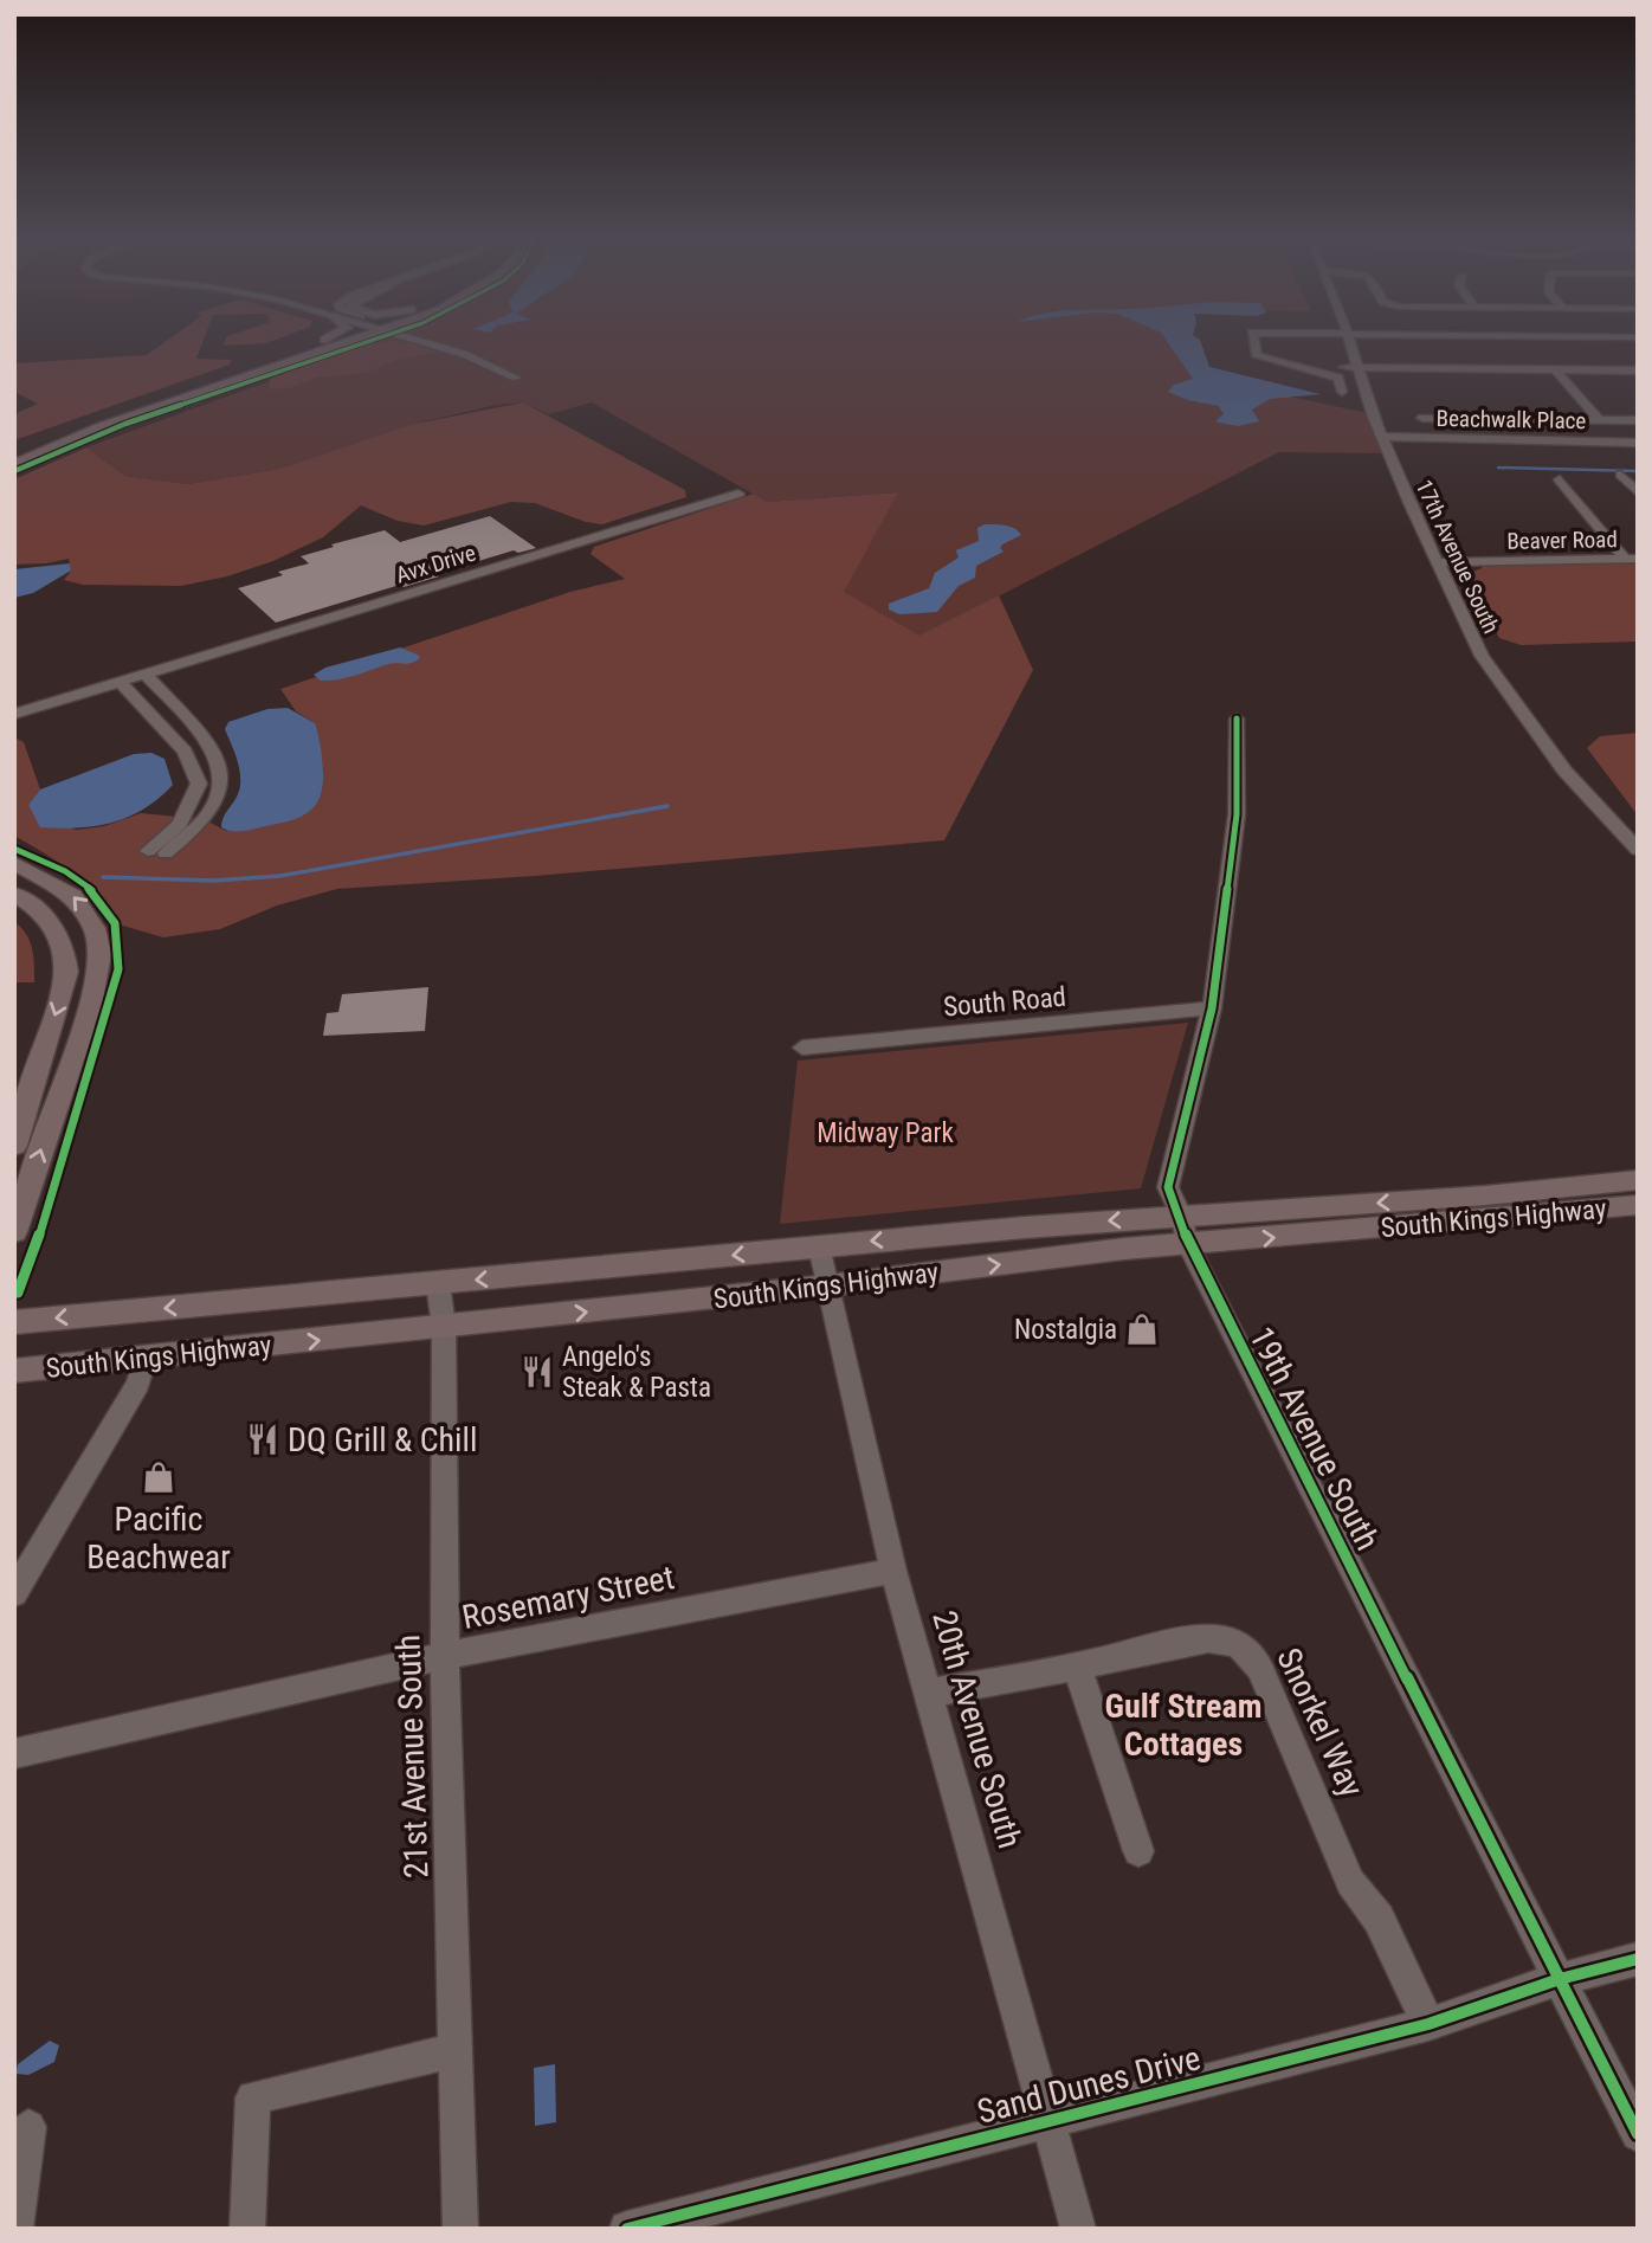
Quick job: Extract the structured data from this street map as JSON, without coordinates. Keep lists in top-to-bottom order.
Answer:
{
  "streets": {
    "main road": ["South Kings Highway"],
    "street": [
      "Beachwalk Place",
      "Beaver Road",
      "17th Avenue South",
      "Avx Drive",
      "South Road",
      "19th Avenue South",
      "Rosemary Street",
      "Snorkel Way",
      "20th Avenue South",
      "21st Avenue South",
      "Sand Dunes Drive"
    ]
  },
  "crossings": [
    ["Beachwalk Place", "17th Avenue South"],
    ["Beaver Road", "17th Avenue South"],
    ["South Road", "19th Avenue South"],
    ["South Kings Highway", "19th Avenue South"],
    ["South Kings Highway", "20th Avenue South"],
    ["South Kings Highway", "21st Avenue South"],
    ["19th Avenue South", "Sand Dunes Drive"],
    ["Rosemary Street", "20th Avenue South"],
    ["Rosemary Street", "21st Avenue South"],
    ["Snorkel Way", "20th Avenue South"],
    ["Snorkel Way", "Sand Dunes Drive"],
    ["20th Avenue South", "Sand Dunes Drive"]
  ],
  "districts": ["Gulf Stream Cottages"],
  "parks": ["Midway Park"],
  "places": {
    "shop": ["Nostalgia", "Pacific Beachwear"],
    "restaurant": ["Angelo's Steak & Pasta", "DQ Grill & Chill"]
  }
}
